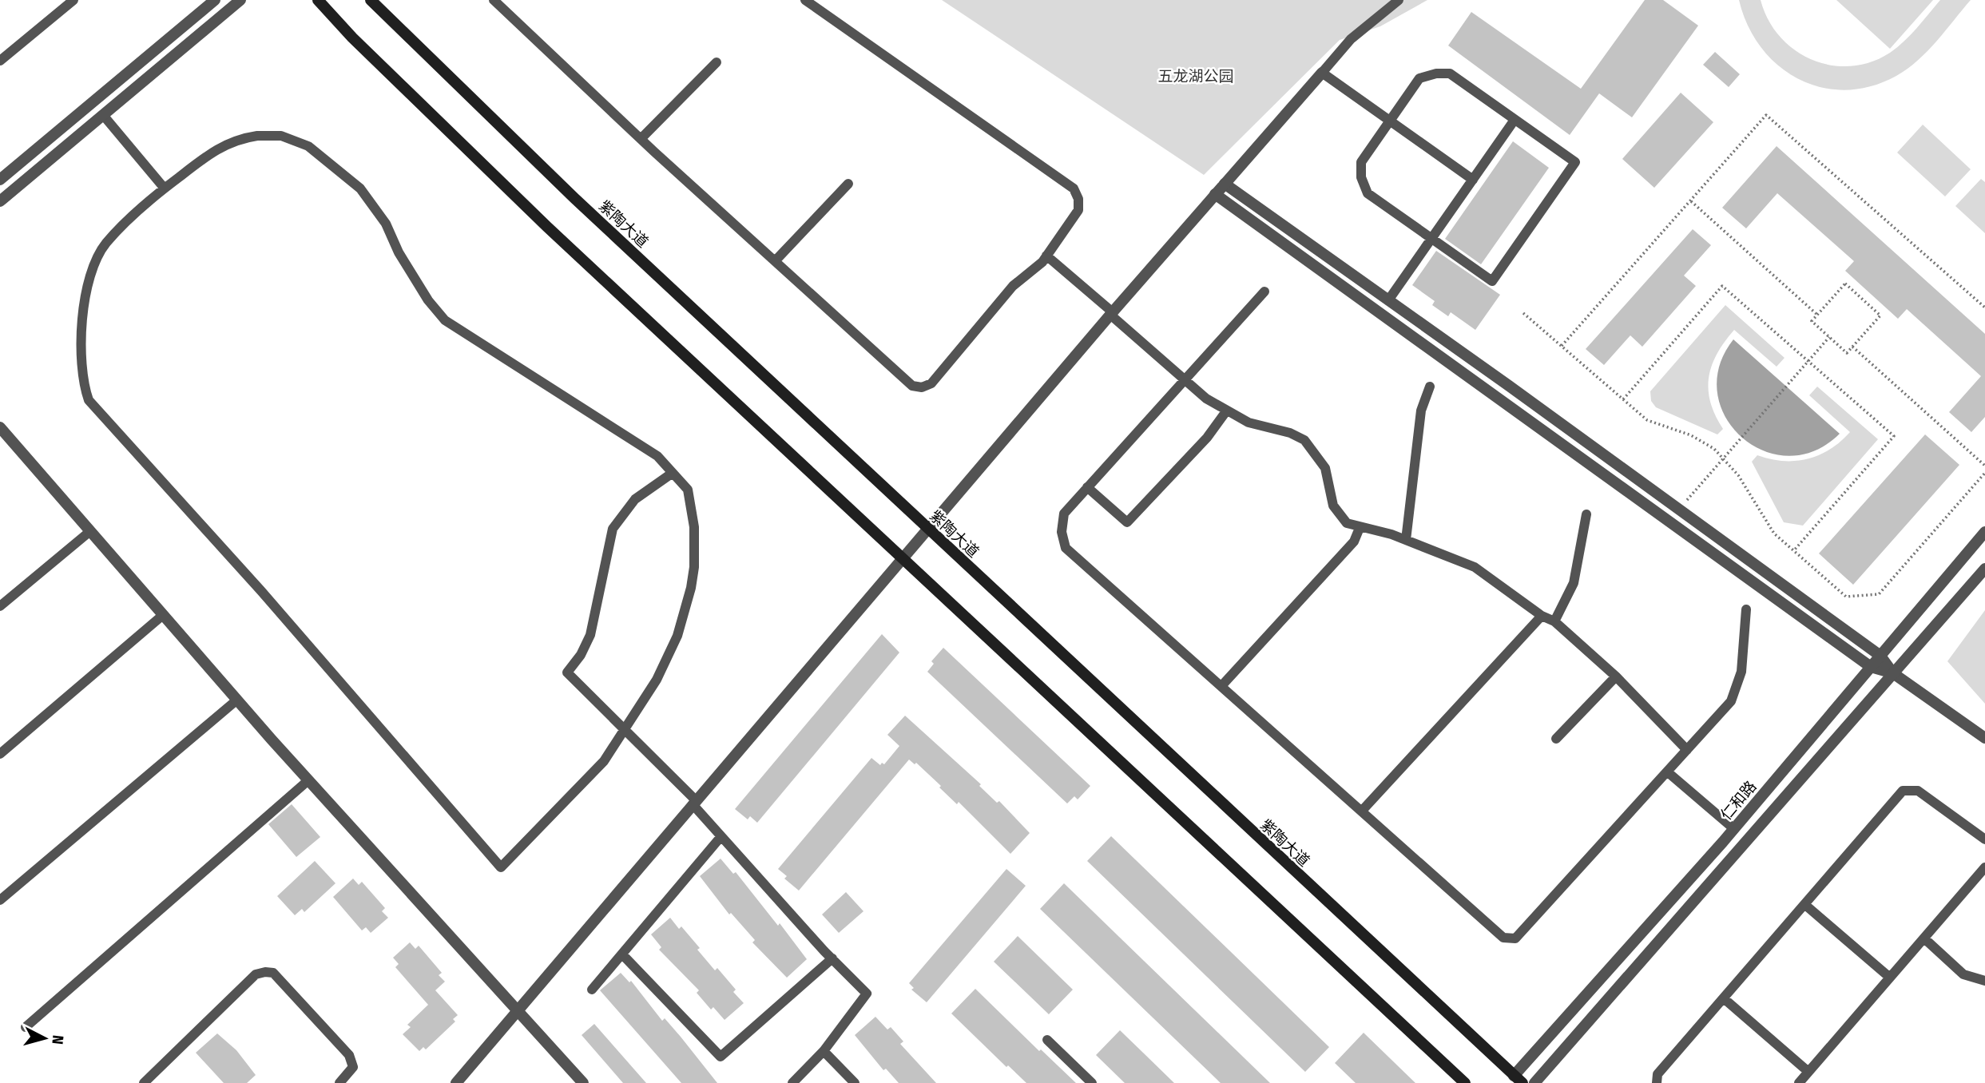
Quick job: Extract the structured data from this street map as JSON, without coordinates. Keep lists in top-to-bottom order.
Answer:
{
  "streets": {
    "main road": ["紫陶大道"],
    "street": ["仁和路"]
  },
  "crossings": [
    ["紫陶大道", "仁和路"]
  ],
  "parks": ["五龙湖公园"],
  "north": "right"
}
